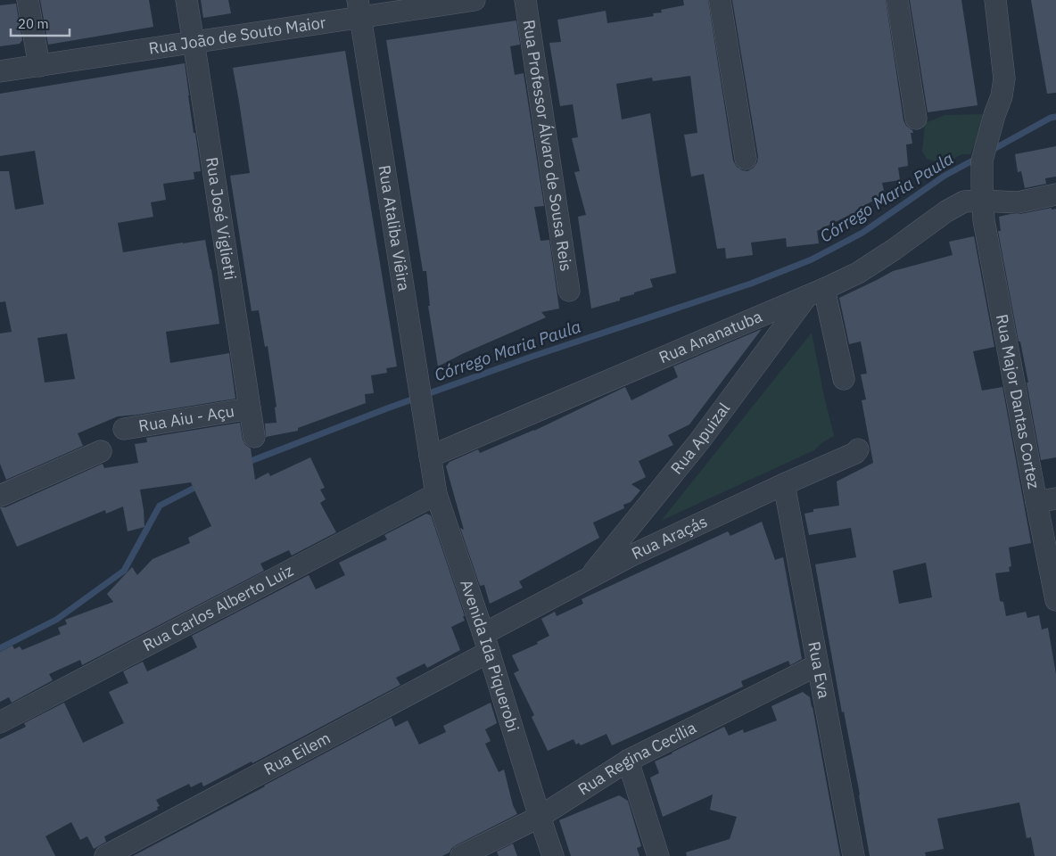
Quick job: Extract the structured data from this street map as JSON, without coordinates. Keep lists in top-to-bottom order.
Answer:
{
  "streets": {
    "street": [
      "Rua João de Souto Maior",
      "Rua Professor Álvaro de Sousa Reis",
      "Rua José Viglietti",
      "Rua Ataliba Viêira",
      "Rua Ananatuba",
      "Rua Major Dantas Cortez",
      "Rua Aiu - Açu",
      "Rua Apuizal",
      "Rua Araçás",
      "Rua Carlos Alberto Luiz",
      "Avenida Ida Piquerobi",
      "Rua Eva",
      "Rua Eilem",
      "Rua Regina Cecília"
    ]
  },
  "crossings": [
    ["Rua João de Souto Maior", "Rua José Viglietti"],
    ["Rua João de Souto Maior", "Rua Ataliba Viêira"],
    ["Rua José Viglietti", "Rua Aiu - Açu"],
    ["Rua Ataliba Viêira", "Rua Ananatuba"],
    ["Rua Ataliba Viêira", "Avenida Ida Piquerobi"],
    ["Rua Ananatuba", "Rua Major Dantas Cortez"],
    ["Rua Ananatuba", "Rua Apuizal"],
    ["Rua Ananatuba", "Avenida Ida Piquerobi"],
    ["Rua Apuizal", "Rua Araçás"],
    ["Rua Araçás", "Avenida Ida Piquerobi"],
    ["Rua Araçás", "Rua Eva"],
    ["Rua Araçás", "Rua Eilem"],
    ["Rua Carlos Alberto Luiz", "Avenida Ida Piquerobi"],
    ["Avenida Ida Piquerobi", "Rua Eilem"],
    ["Avenida Ida Piquerobi", "Rua Regina Cecília"],
    ["Rua Eva", "Rua Regina Cecília"]
  ],
  "water": ["Córrego Maria Paula"],
  "scale_bar": "20 m"
}
